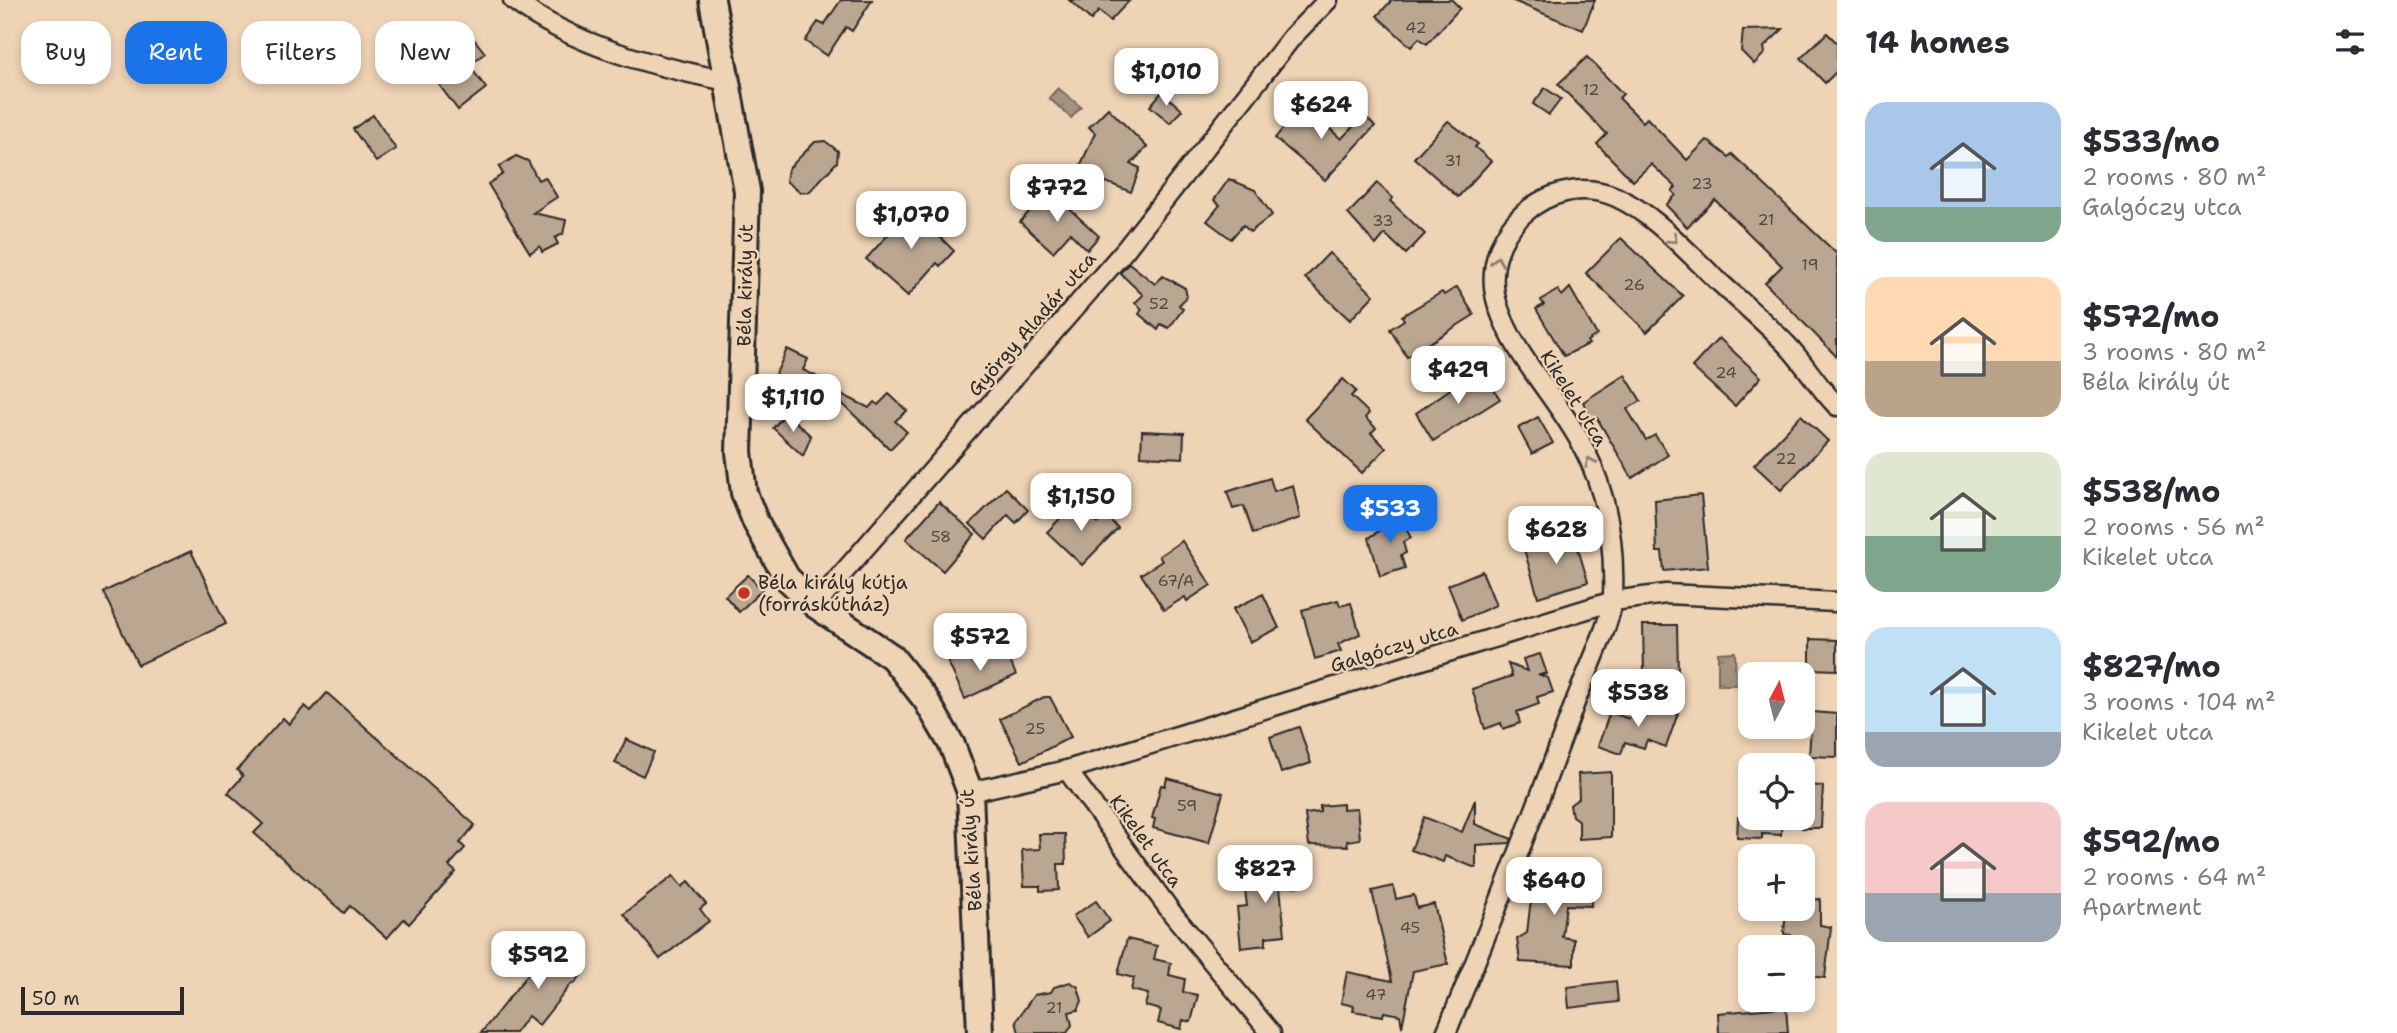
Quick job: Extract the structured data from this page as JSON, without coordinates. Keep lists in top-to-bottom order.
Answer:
{
  "streets": {
    "street": [
      "Béla király út",
      "György Aladár utca",
      "Kikelet utca",
      "Galgóczy utca"
    ]
  },
  "crossings": [
    ["Béla király út", "György Aladár utca"],
    ["Béla király út", "Galgóczy utca"],
    ["Kikelet utca", "Galgóczy utca"]
  ],
  "places": ["Béla király kútja (forráskútház)"],
  "house_numbers": [
    "42",
    "12",
    "31",
    "23",
    "21",
    "33",
    "19",
    "26",
    "52",
    "24",
    "22",
    "58",
    "67/A",
    "25",
    "59",
    "45",
    "47",
    "21"
  ],
  "scale_bar": "50 m",
  "north": "top",
  "page": {
    "heading": "14 homes",
    "chip": [
      "Buy",
      "Rent",
      "Filters",
      "New"
    ],
    "price": [
      "$1,010",
      "$624",
      "$772",
      "$1,070",
      "$429",
      "$1,110",
      "$1,150",
      "$533",
      "$628",
      "$572",
      "$538",
      "$827",
      "$640",
      "$592"
    ],
    "list": [
      {
        "name": "$533/mo",
        "note": "2 rooms · 80 m² · Galgóczy utca"
      },
      {
        "name": "$572/mo",
        "note": "3 rooms · 80 m² · Béla király út"
      },
      {
        "name": "$538/mo",
        "note": "2 rooms · 56 m² · Kikelet utca"
      },
      {
        "name": "$827/mo",
        "note": "3 rooms · 104 m² · Kikelet utca"
      },
      {
        "name": "$592/mo",
        "note": "2 rooms · 64 m² · Apartment"
      }
    ],
    "map_buttons": ["+", "−"],
    "scale": "50 m"
  }
}
